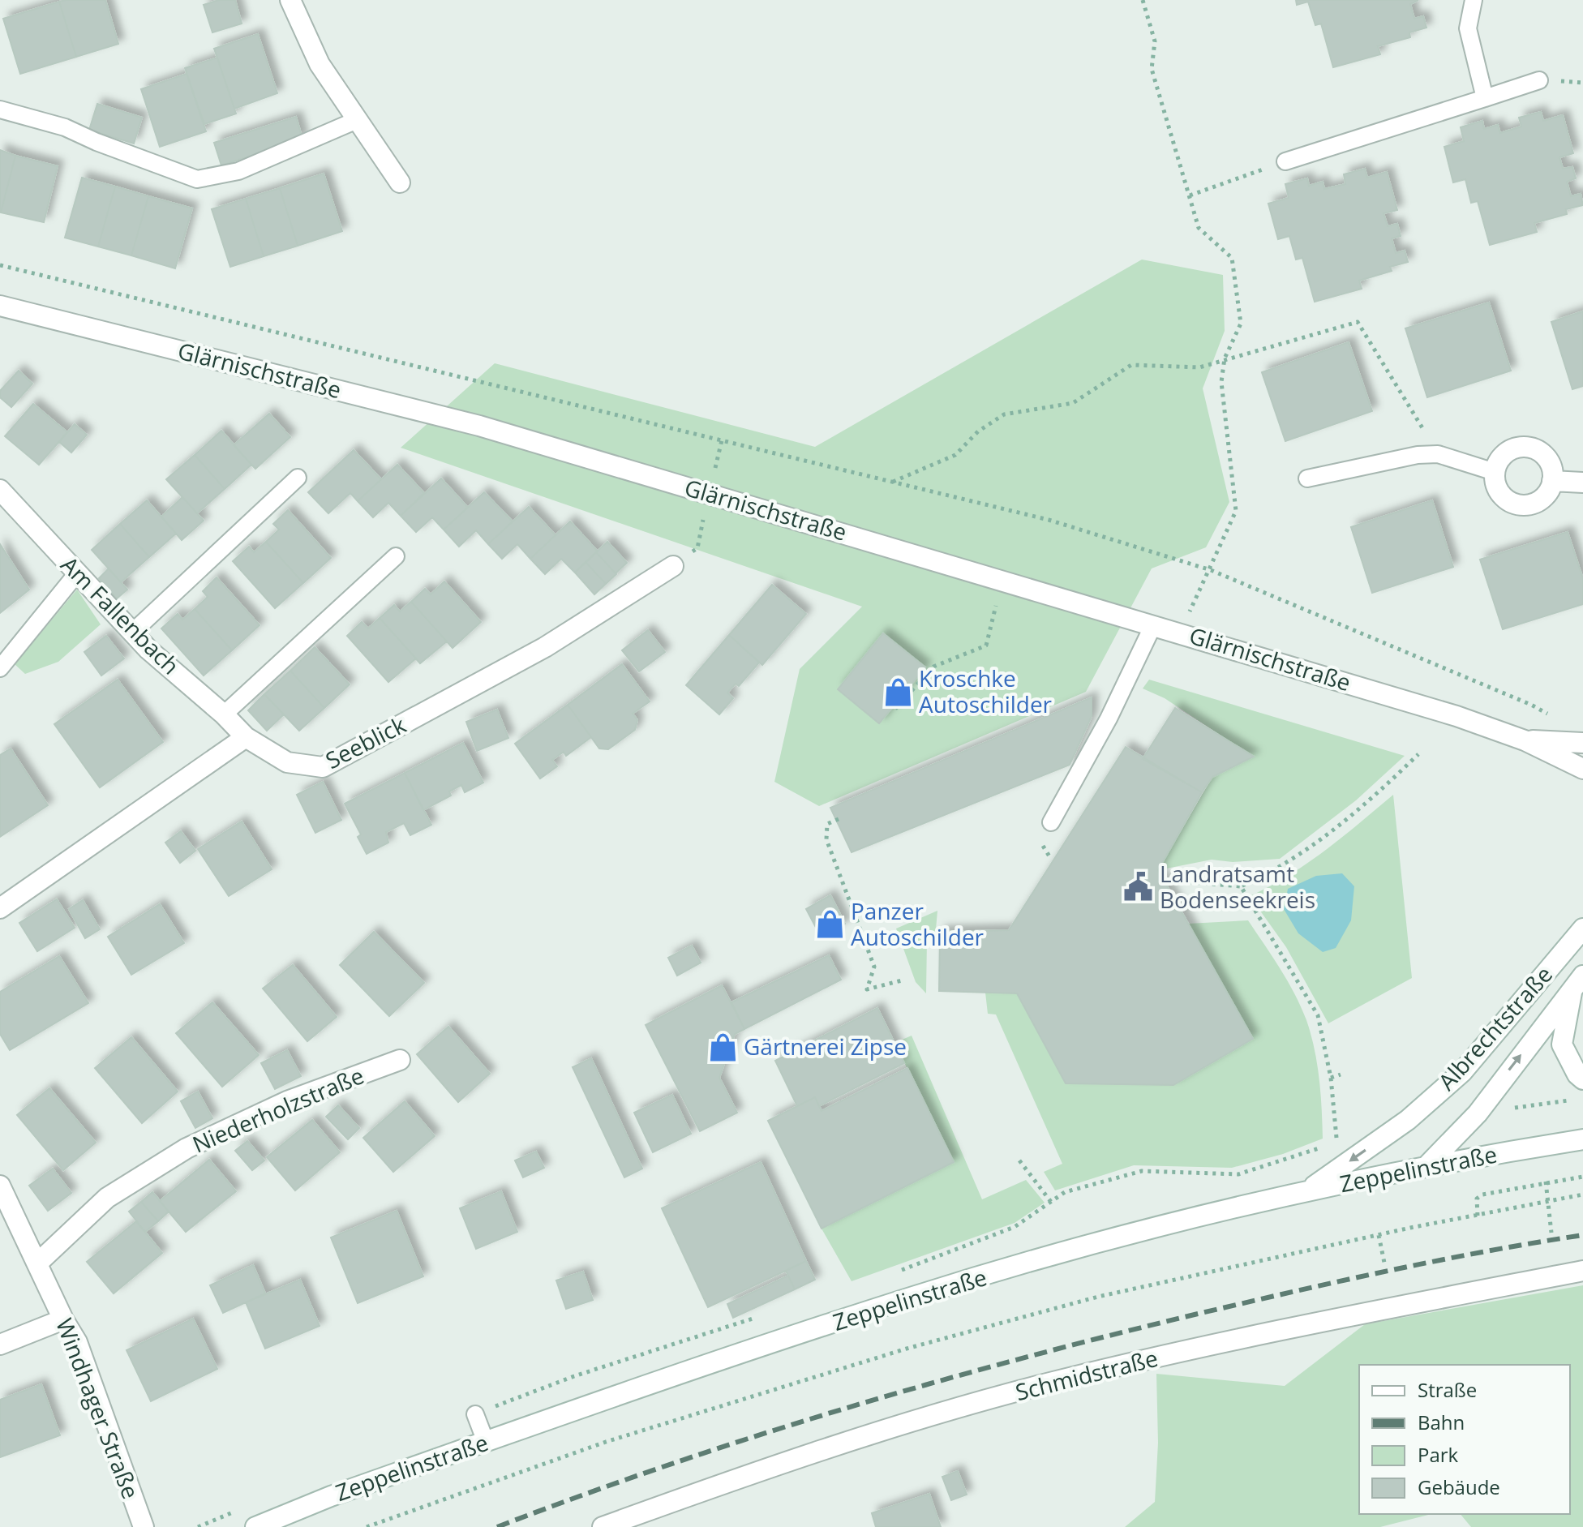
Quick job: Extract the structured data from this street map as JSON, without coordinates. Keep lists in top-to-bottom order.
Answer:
{
  "streets": {
    "street": [
      "Glärnischstraße",
      "Am Fallenbach",
      "Seeblick",
      "Albrechtstraße",
      "Niederholzstraße",
      "Zeppelinstraße",
      "Schmidstraße",
      "Windhager Straße"
    ]
  },
  "crossings": [
    ["Am Fallenbach", "Seeblick"],
    ["Albrechtstraße", "Zeppelinstraße"],
    ["Niederholzstraße", "Windhager Straße"]
  ],
  "places": {
    "shop": ["Kroschke Autoschilder", "Panzer Autoschilder", "Gärtnerei Zipse"],
    "public building": ["Landratsamt Bodenseekreis"]
  },
  "legend": [
    "Straße",
    "Bahn",
    "Park",
    "Gebäude"
  ]
}
